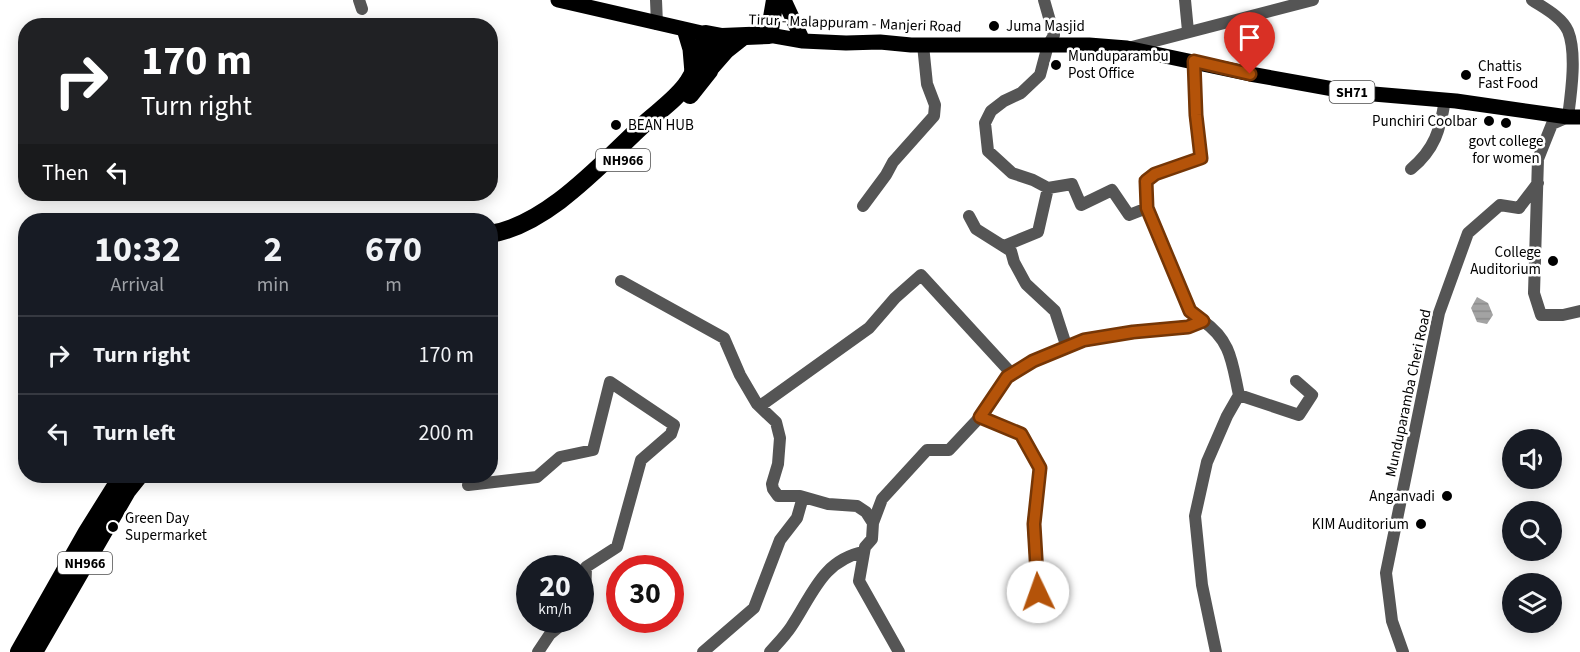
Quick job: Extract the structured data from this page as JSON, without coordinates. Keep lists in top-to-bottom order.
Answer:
{
  "streets": {
    "highway": ["Tirur - Malappuram - Manjeri Road", "NH966"],
    "main road": ["SH71"],
    "street": ["Munduparamba Cheri Road"]
  },
  "crossings": [
    ["Tirur - Malappuram - Manjeri Road", "NH966"]
  ],
  "places": [
    "Juma Masjid",
    "Munduparambu Post Office",
    "Chattis Fast Food",
    "Punchiri Coolbar",
    "govt college for women",
    "BEAN HUB",
    "College Auditorium",
    "Anganvadi",
    "KIM Auditorium",
    "Green Day Supermarket"
  ],
  "page": {
    "turn": ["170 m", "Turn right"],
    "then": "Then",
    "eta": [
      "10:32",
      "Arrival",
      "2",
      "min",
      "670",
      "m"
    ],
    "list": [
      {
        "name": "Turn right",
        "value": "170 m"
      },
      {
        "name": "Turn left",
        "value": "200 m"
      }
    ],
    "speed": "20 km/h",
    "limit": "30"
  }
}
